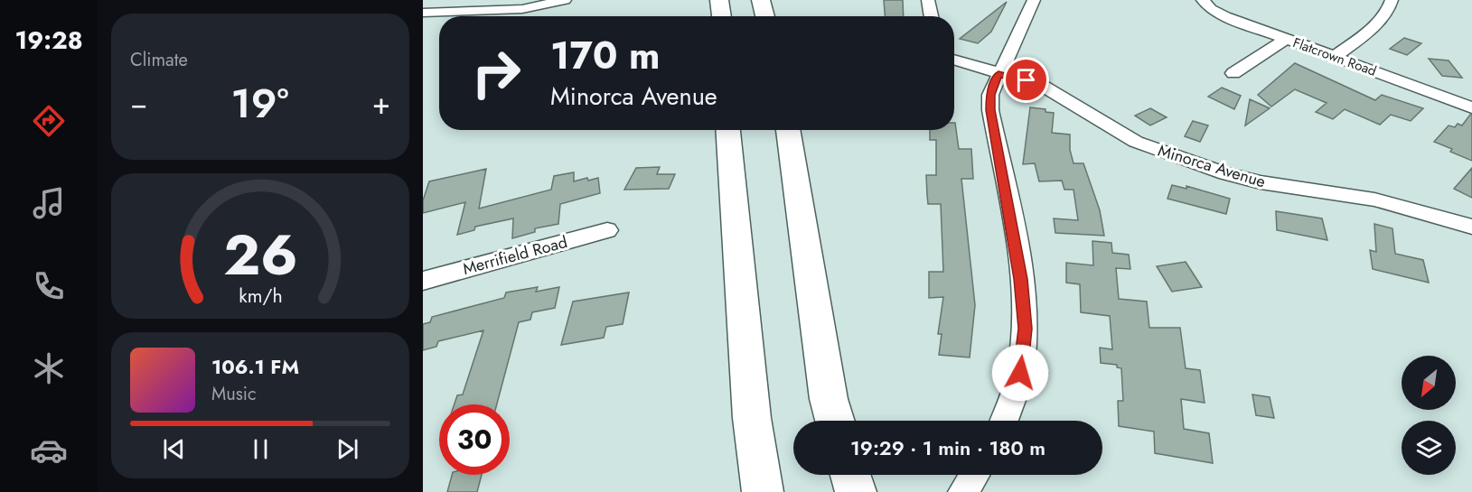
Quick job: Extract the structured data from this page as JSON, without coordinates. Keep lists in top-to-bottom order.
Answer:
{
  "streets": {
    "street": ["Flatcrown Road", "Minorca Avenue", "Merrifield Road"]
  },
  "north": "bottom left",
  "page": {
    "tabs": "19:28",
    "tile": "Climate",
    "turn": ["170 m", "Minorca Avenue"],
    "heat": ["−", "19°", "+"],
    "song": ["106.1 FM", "Music"],
    "limit": "30",
    "trip": "19:29 · 1 min · 180 m",
    "gauge": ["26", "km/h"]
  }
}
